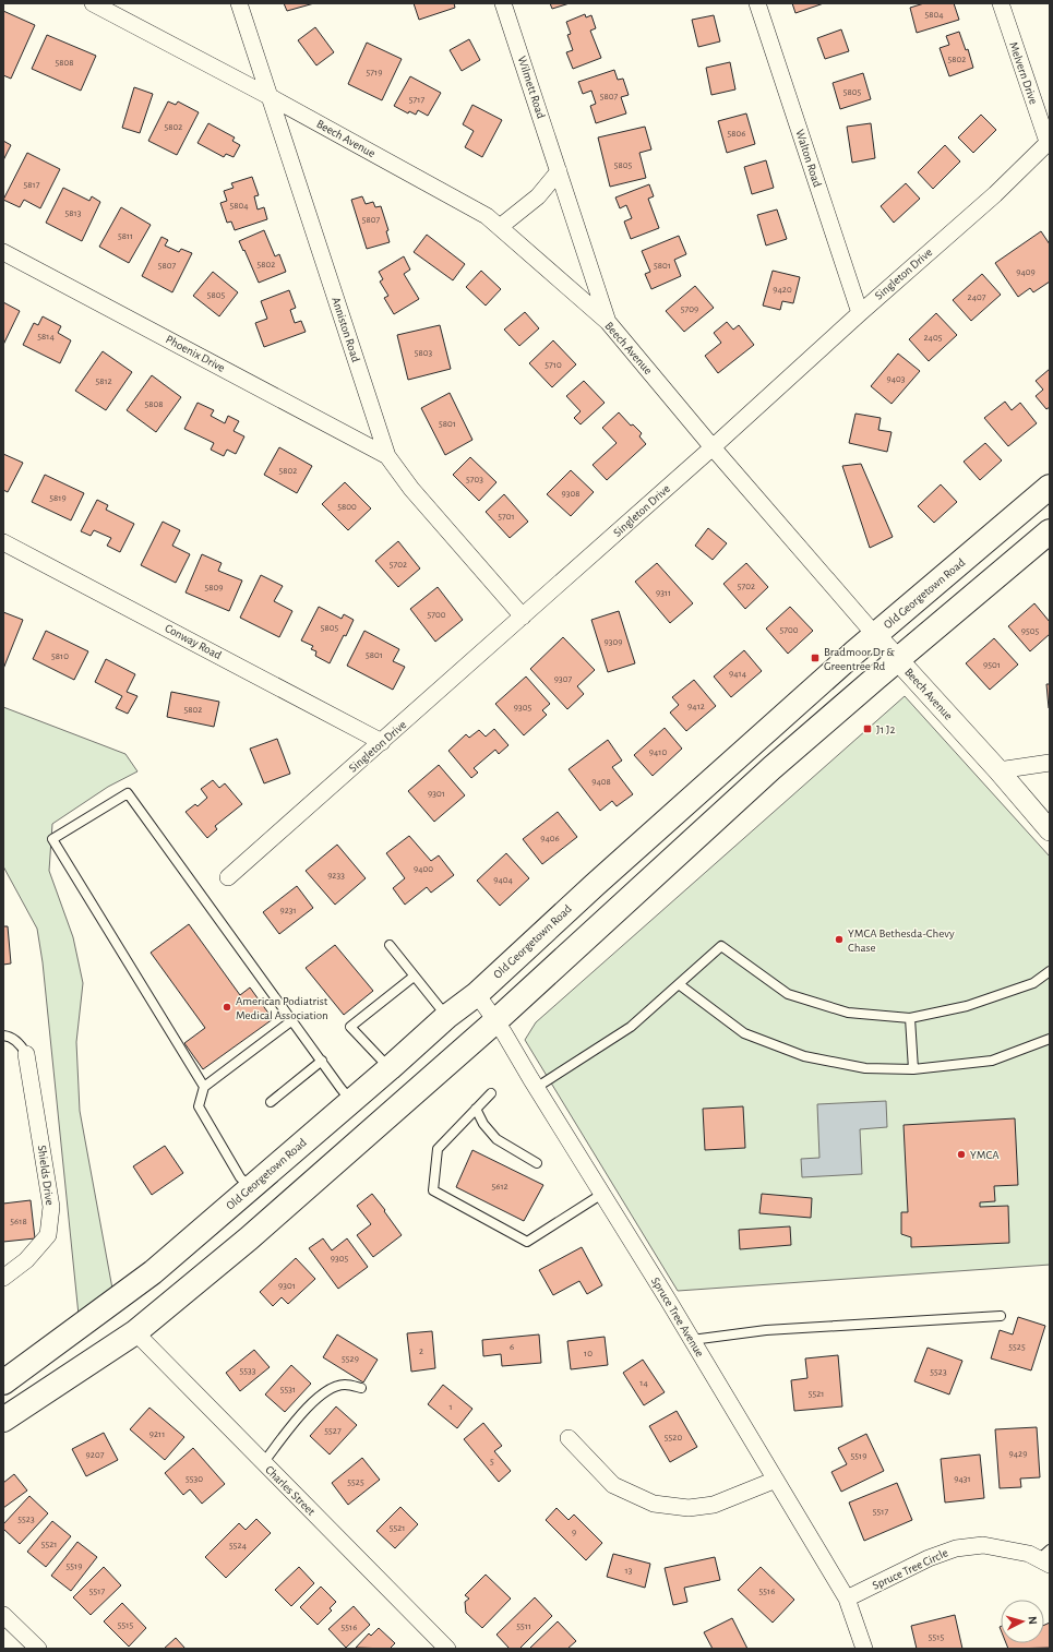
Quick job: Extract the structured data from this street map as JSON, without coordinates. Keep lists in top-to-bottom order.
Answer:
{
  "streets": {
    "main road": ["Old Georgetown Road"],
    "street": [
      "Melvern Drive",
      "Wilmett Road",
      "Beech Avenue",
      "Walton Road",
      "Singleton Drive",
      "Anniston Road",
      "Phoenix Drive",
      "Conway Road",
      "Shields Drive",
      "Spruce Tree Avenue",
      "Charles Street",
      "Spruce Tree Circle"
    ]
  },
  "crossings": [
    ["Melvern Drive", "Singleton Drive"],
    ["Wilmett Road", "Beech Avenue"],
    ["Beech Avenue", "Singleton Drive"],
    ["Beech Avenue", "Anniston Road"],
    ["Beech Avenue", "Old Georgetown Road"],
    ["Walton Road", "Singleton Drive"],
    ["Singleton Drive", "Anniston Road"],
    ["Singleton Drive", "Conway Road"],
    ["Anniston Road", "Phoenix Drive"],
    ["Old Georgetown Road", "Spruce Tree Avenue"],
    ["Spruce Tree Avenue", "Spruce Tree Circle"]
  ],
  "places": {
    "transit": ["Bradmoor Dr & Greentree Rd", "J1 J2"],
    "other": ["YMCA Bethesda-Chevy Chase", "American Podiatrist Medical Association", "YMCA"]
  },
  "house_numbers": [
    "5804",
    "5802",
    "5808",
    "5719",
    "5805",
    "5807",
    "5717",
    "5802",
    "5806",
    "5805",
    "5817",
    "5804",
    "5813",
    "5807",
    "5811",
    "5802",
    "5807",
    "5801",
    "9409",
    "9420",
    "5805",
    "2407",
    "5709",
    "5814",
    "2405",
    "5803",
    "5710",
    "9403",
    "5812",
    "5808",
    "5801",
    "5802",
    "5703",
    "9308",
    "5819",
    "5800",
    "5701",
    "5702",
    "5702",
    "5809",
    "9311",
    "5700",
    "5805",
    "5700",
    "9505",
    "9309",
    "5801",
    "5810",
    "9501",
    "9414",
    "9307",
    "9412",
    "9305",
    "5802",
    "9410",
    "9408",
    "9301",
    "9406",
    "9400",
    "9233",
    "9404",
    "9231",
    "5612",
    "5618",
    "9305",
    "9301",
    "6",
    "5525",
    "2",
    "10",
    "5529",
    "5533",
    "5523",
    "14",
    "5531",
    "5521",
    "1",
    "5527",
    "9211",
    "5520",
    "9429",
    "9207",
    "5519",
    "5",
    "5530",
    "9431",
    "5525",
    "5517",
    "5523",
    "5521",
    "9",
    "5521",
    "5524",
    "5519",
    "13",
    "5517",
    "5516",
    "5515",
    "5511",
    "5516",
    "5515"
  ],
  "north": "right"
}
